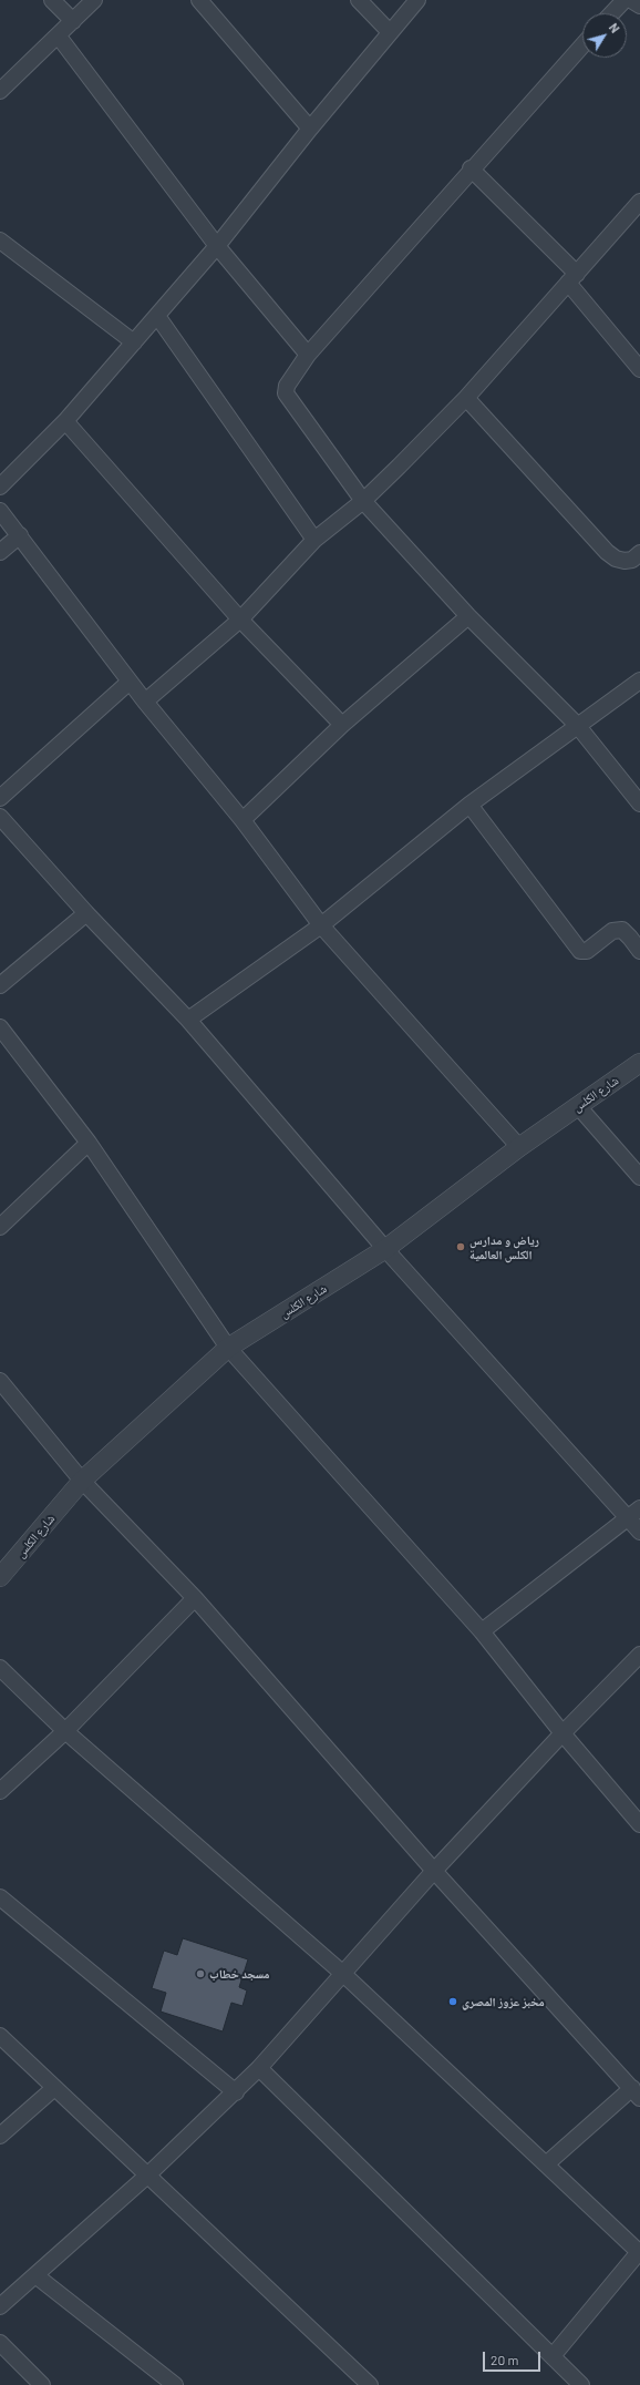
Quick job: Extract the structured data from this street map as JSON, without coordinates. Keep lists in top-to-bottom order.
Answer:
{
  "streets": {
    "street": ["شارع الكلس"]
  },
  "places": ["رياض و مدارس الكلس العالمية", "مسجد خطاب", "مخبز عزوز المصري"],
  "scale_bar": "20 m",
  "north": "top right"
}
